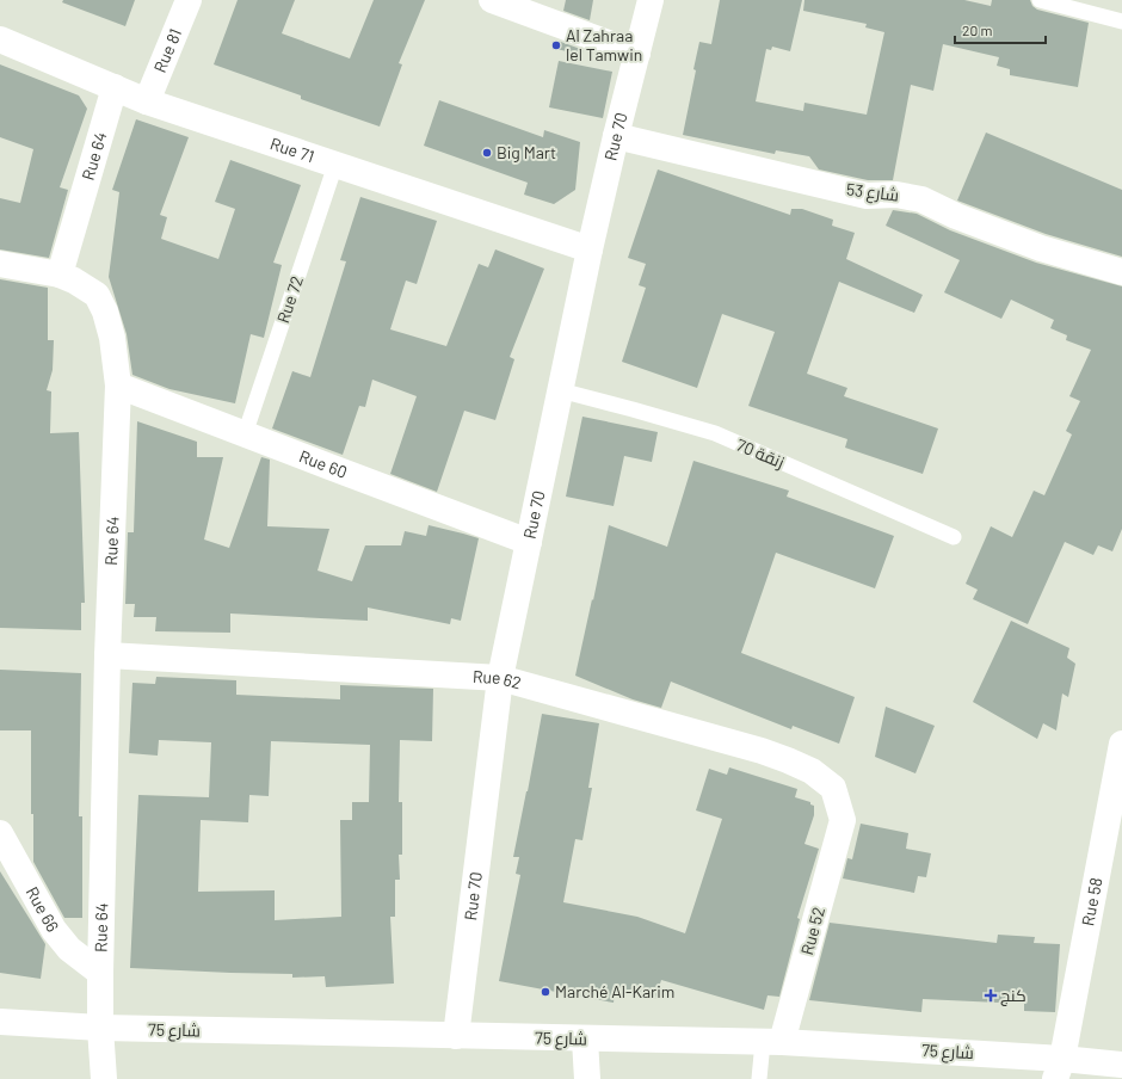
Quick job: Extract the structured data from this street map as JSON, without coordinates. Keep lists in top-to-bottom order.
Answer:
{
  "streets": {
    "street": [
      "Rue 81",
      "Rue 70",
      "Rue 71",
      "Rue 64",
      "شارع 53",
      "Rue 60",
      "Rue 62",
      "Rue 58",
      "Rue 66",
      "Rue 52",
      "شارع 75"
    ],
    "lane": ["Rue 72", "زنقة 70"]
  },
  "crossings": [
    ["Rue 81", "Rue 71"],
    ["Rue 70", "Rue 71"],
    ["Rue 70", "شارع 53"],
    ["Rue 70", "زنقة 70"],
    ["Rue 70", "Rue 60"],
    ["Rue 70", "Rue 62"],
    ["Rue 70", "شارع 75"],
    ["Rue 71", "Rue 64"],
    ["Rue 71", "Rue 72"],
    ["Rue 64", "Rue 60"],
    ["Rue 64", "Rue 62"],
    ["Rue 64", "Rue 66"],
    ["Rue 64", "شارع 75"],
    ["Rue 72", "Rue 60"],
    ["Rue 62", "Rue 52"],
    ["Rue 58", "شارع 75"],
    ["Rue 52", "شارع 75"]
  ],
  "places": {
    "other": ["Al Zahraa lel Tamwin", "Big Mart", "Marché Al-Karim"],
    "health": ["كنج"]
  },
  "scale_bar": "20 m"
}
